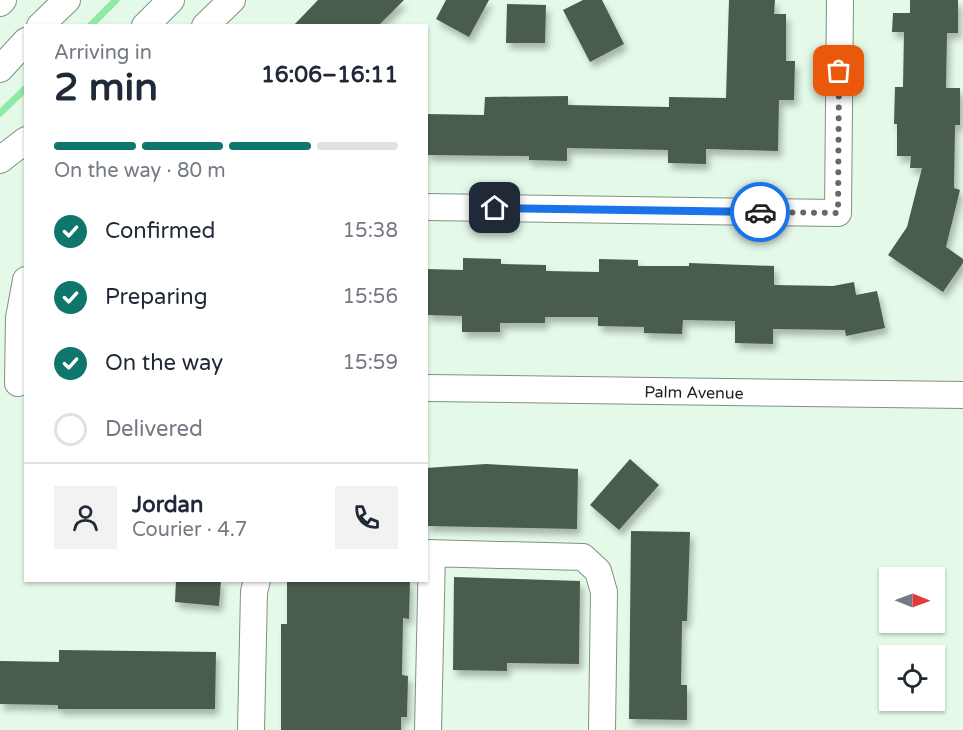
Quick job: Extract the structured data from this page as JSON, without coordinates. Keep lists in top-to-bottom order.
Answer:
{
  "streets": {
    "street": ["Palm Avenue"]
  },
  "north": "right",
  "page": {
    "heading": ["2 min", "Arriving in", "16:06–16:11"],
    "panel": ["Jordan", "Courier · 4.7"],
    "bar": "On the way · 80 m",
    "list": [
      ["Confirmed", "15:38"],
      ["Preparing", "15:56"],
      ["On the way", "15:59"],
      "Delivered"
    ]
  }
}
